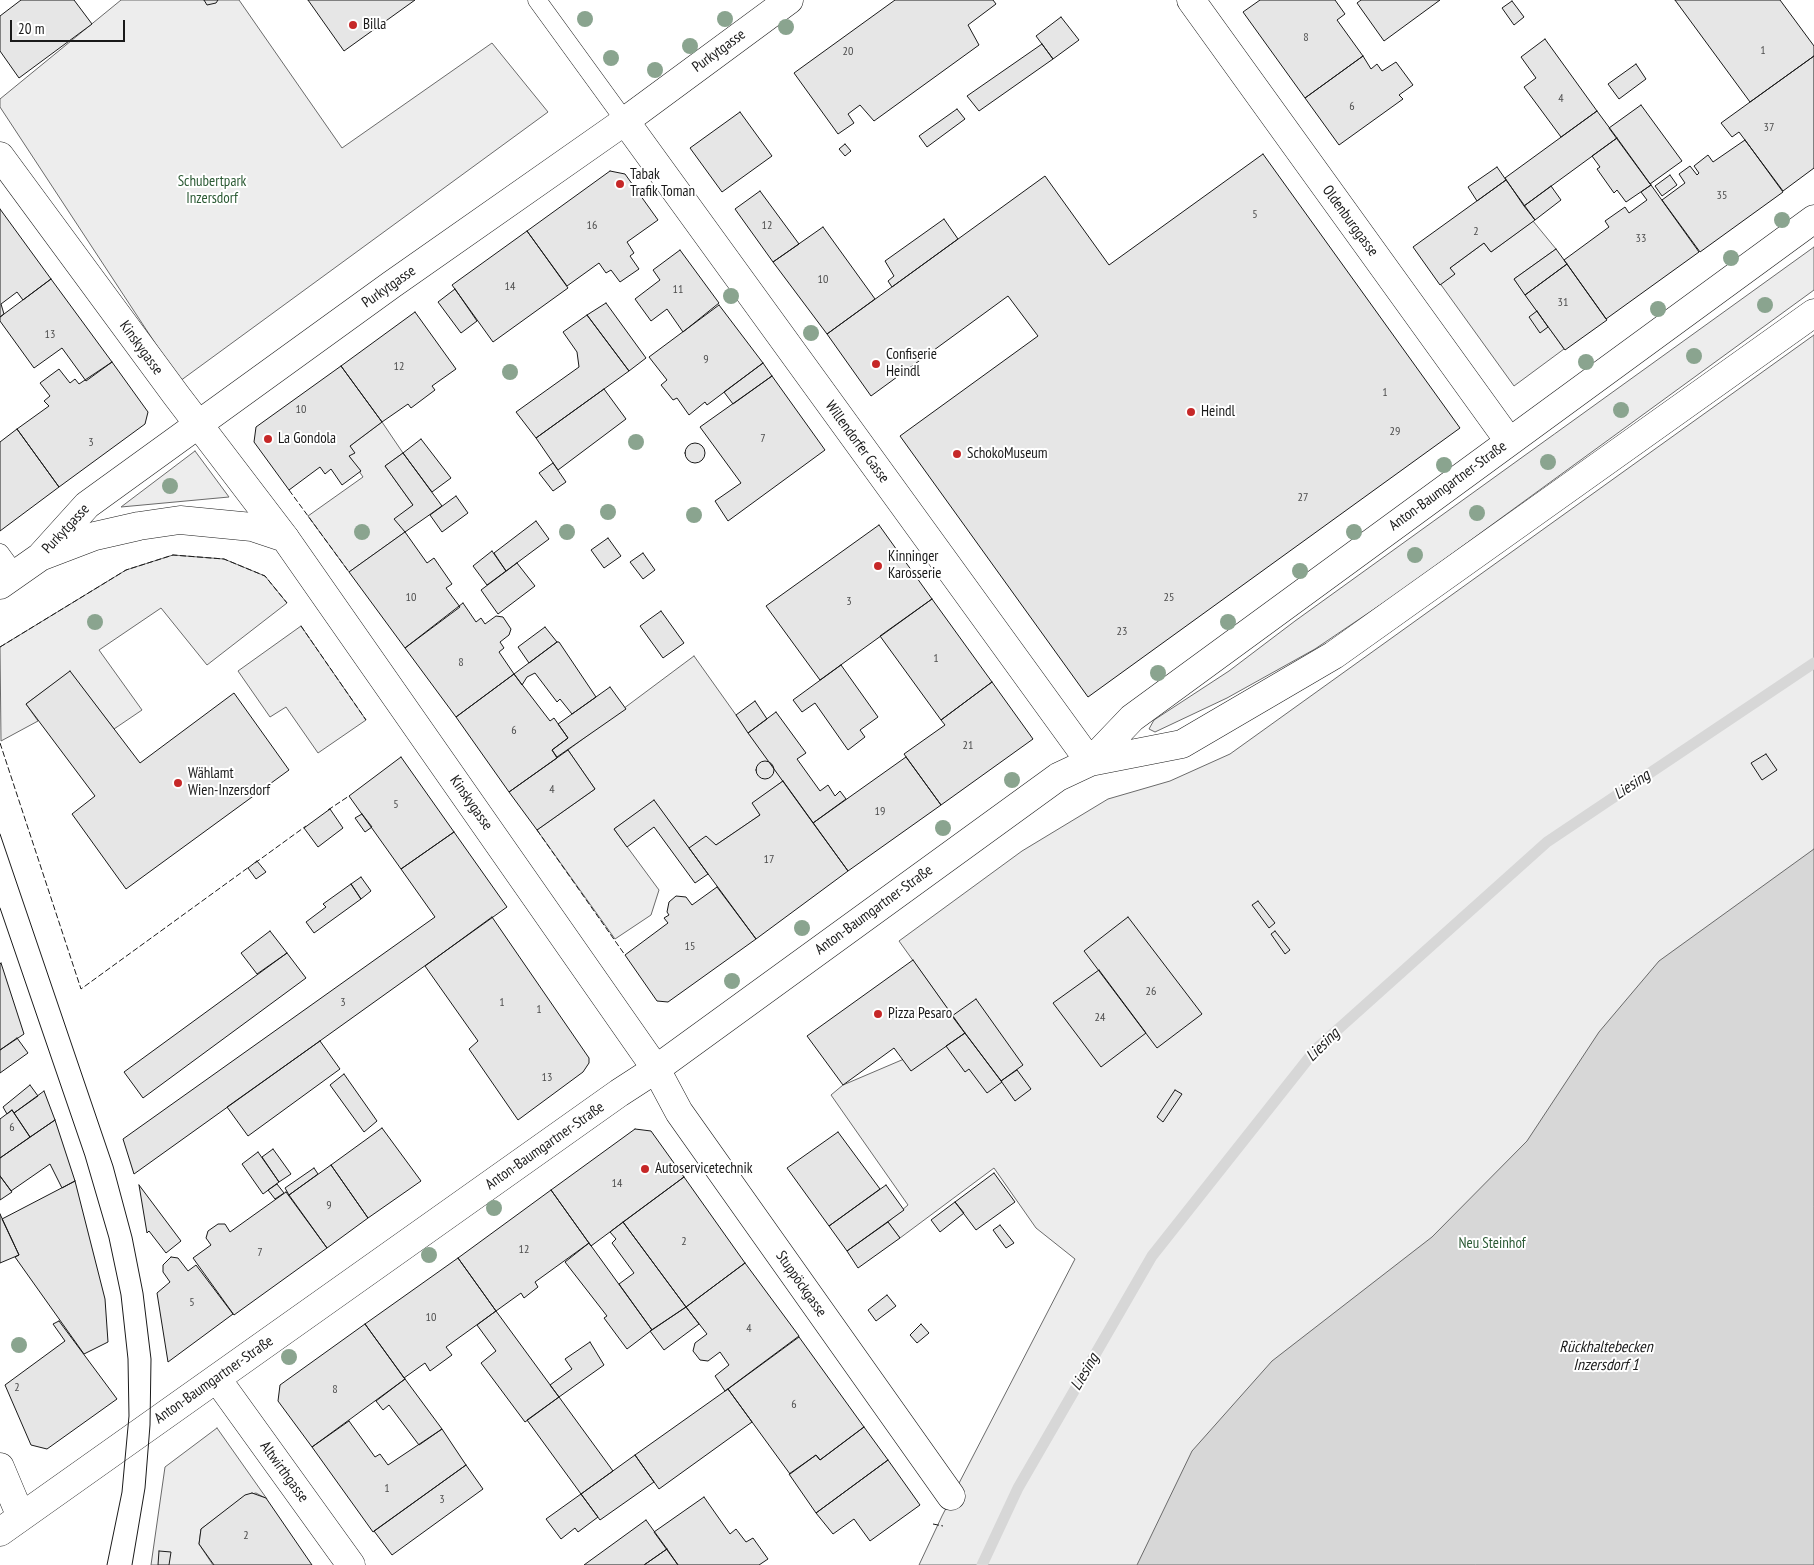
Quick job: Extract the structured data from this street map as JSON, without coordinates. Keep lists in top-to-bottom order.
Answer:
{
  "streets": {
    "main road": [
      "Purkytgasse",
      "Oldenburggasse",
      "Kinskygasse",
      "Willendorfer Gasse",
      "Anton-Baumgartner-Straße",
      "Stuppöckgasse",
      "Altwirthgasse"
    ]
  },
  "crossings": [
    ["Purkytgasse", "Kinskygasse"],
    ["Purkytgasse", "Willendorfer Gasse"],
    ["Oldenburggasse", "Anton-Baumgartner-Straße"],
    ["Kinskygasse", "Anton-Baumgartner-Straße"],
    ["Kinskygasse", "Stuppöckgasse"],
    ["Willendorfer Gasse", "Anton-Baumgartner-Straße"],
    ["Anton-Baumgartner-Straße", "Stuppöckgasse"],
    ["Anton-Baumgartner-Straße", "Altwirthgasse"]
  ],
  "water": ["Liesing", "Rückhaltebecken Inzersdorf 1"],
  "parks": ["Schubertpark Inzersdorf", "Neu Steinhof"],
  "places": [
    "Billa",
    "Tabak Trafik Toman",
    "Confiserie Heindl",
    "Heindl",
    "La Gondola",
    "SchokoMuseum",
    "Kinninger Karosserie",
    "Wählamt Wien-Inzersdorf",
    "Pizza Pesaro",
    "Autoservicetechnik"
  ],
  "house_numbers": [
    "8",
    "1",
    "20",
    "4",
    "6",
    "37",
    "35",
    "5",
    "16",
    "12",
    "2",
    "33",
    "10",
    "14",
    "11",
    "31",
    "13",
    "9",
    "12",
    "1",
    "10",
    "29",
    "7",
    "3",
    "27",
    "10",
    "25",
    "3",
    "23",
    "1",
    "8",
    "6",
    "21",
    "4",
    "5",
    "19",
    "17",
    "15",
    "26",
    "3",
    "1",
    "1",
    "24",
    "13",
    "6",
    "14",
    "9",
    "2",
    "12",
    "7",
    "5",
    "10",
    "4",
    "2",
    "8",
    "6",
    "1",
    "3",
    "2"
  ],
  "scale_bar": "20 m"
}
